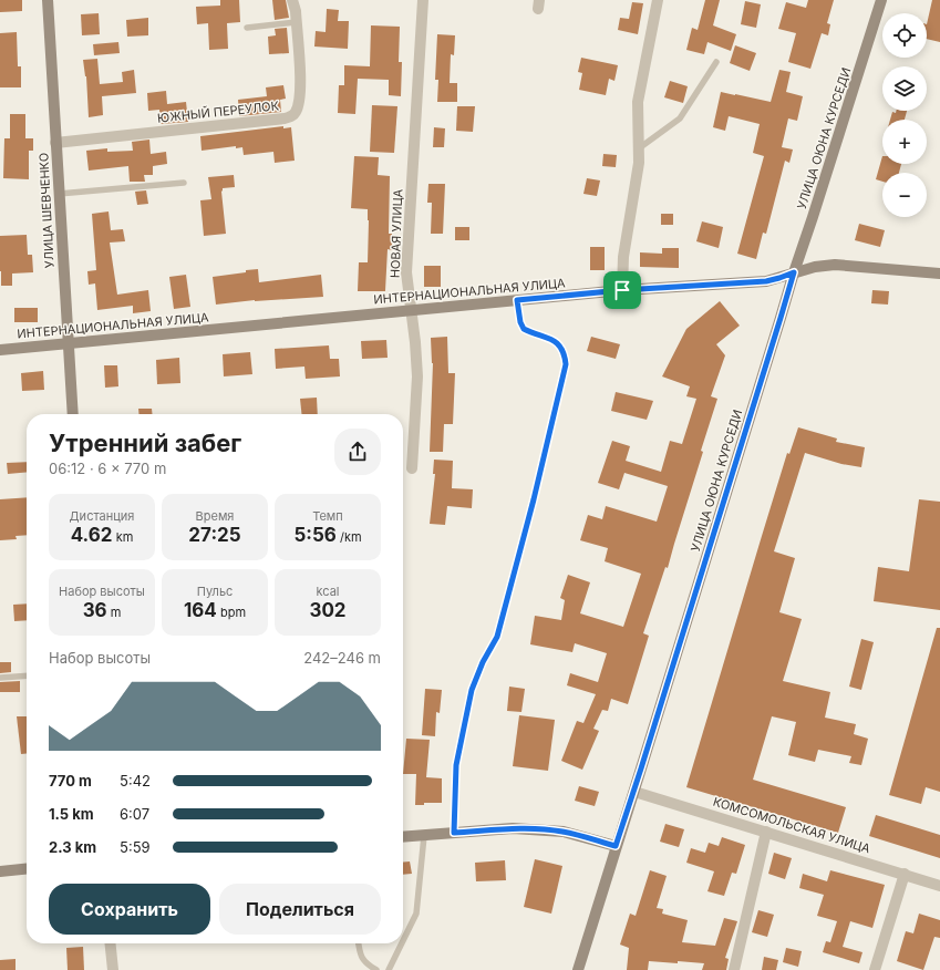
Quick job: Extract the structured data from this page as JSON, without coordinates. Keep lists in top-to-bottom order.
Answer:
{
  "streets": {
    "street": [
      "ЮЖНЫЙ ПЕРЕУЛОК",
      "УЛИЦА ОЮНА КУРСЕДИ",
      "УЛИЦА ШЕВЧЕНКО",
      "НОВАЯ УЛИЦА",
      "ИНТЕРНАЦИОНАЛЬНАЯ УЛИЦА",
      "КОМСОМОЛЬСКАЯ УЛИЦА"
    ]
  },
  "crossings": [
    ["ЮЖНЫЙ ПЕРЕУЛОК", "УЛИЦА ШЕВЧЕНКО"],
    ["УЛИЦА ОЮНА КУРСЕДИ", "ИНТЕРНАЦИОНАЛЬНАЯ УЛИЦА"],
    ["УЛИЦА ОЮНА КУРСЕДИ", "КОМСОМОЛЬСКАЯ УЛИЦА"],
    ["УЛИЦА ШЕВЧЕНКО", "ИНТЕРНАЦИОНАЛЬНАЯ УЛИЦА"],
    ["НОВАЯ УЛИЦА", "ИНТЕРНАЦИОНАЛЬНАЯ УЛИЦА"]
  ],
  "page": {
    "map_buttons": ["+", "−"],
    "heading": ["Утренний забег", "06:12 · 6 × 770 m"],
    "stats": [
      ["Дистанция", "4.62 km"],
      ["Время", "27:25"],
      ["Темп", "5:56 /km"],
      ["Набор высоты", "36 m"],
      ["Пульс", "164 bpm"],
      ["kcal", "302"]
    ],
    "chart": ["Набор высоты", "242–246 m"],
    "list": [
      {
        "name": "770 m",
        "note": "5:42"
      },
      {
        "name": "1.5 km",
        "note": "6:07"
      },
      {
        "name": "2.3 km",
        "note": "5:59"
      }
    ],
    "buttons": ["Сохранить", "Поделиться"]
  }
}
